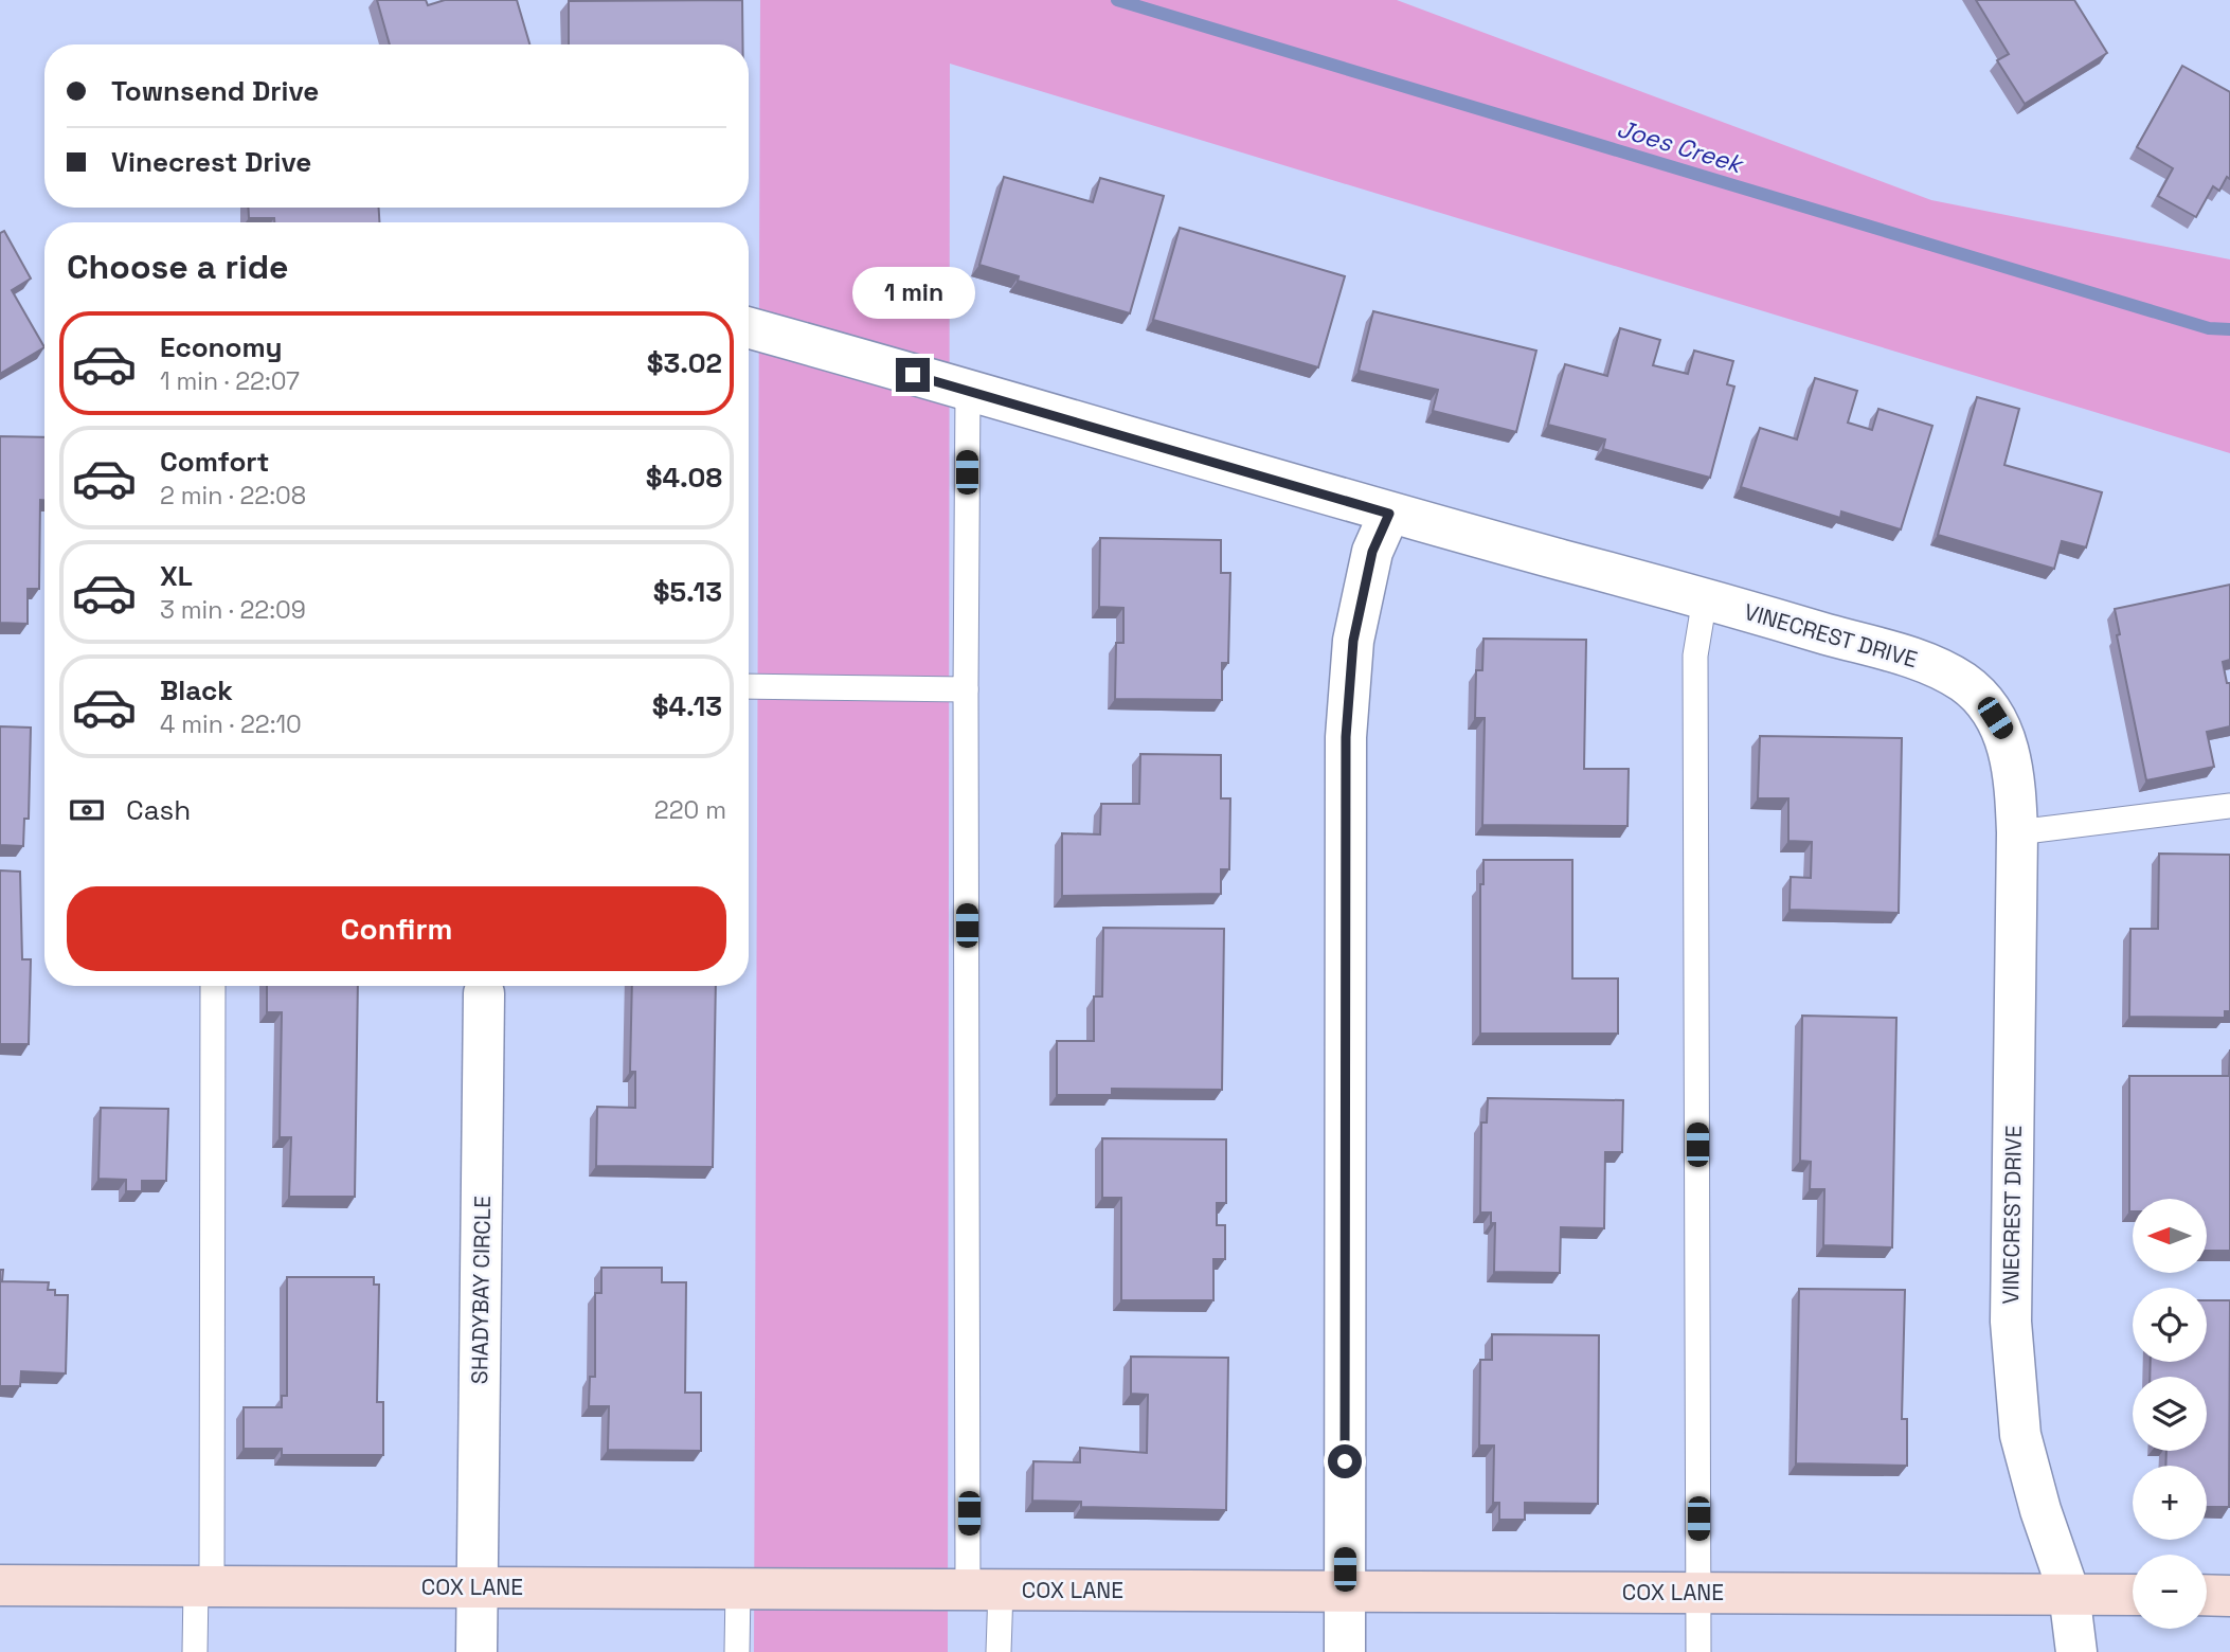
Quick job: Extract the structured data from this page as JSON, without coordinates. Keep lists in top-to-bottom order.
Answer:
{
  "streets": {
    "street": ["VINECREST DRIVE", "SHADYBAY CIRCLE", "COX LANE"]
  },
  "crossings": [
    ["VINECREST DRIVE", "COX LANE"],
    ["SHADYBAY CIRCLE", "COX LANE"]
  ],
  "water": ["Joes Creek"],
  "north": "left",
  "page": {
    "banner": ["Townsend Drive", "Vinecrest Drive"],
    "heading": "Choose a ride",
    "bubble": "1 min",
    "list": [
      {
        "name": "Economy",
        "note": "1 min · 22:07",
        "value": "$3.02"
      },
      {
        "name": "Comfort",
        "note": "2 min · 22:08",
        "value": "$4.08"
      },
      {
        "name": "XL",
        "note": "3 min · 22:09",
        "value": "$5.13"
      },
      {
        "name": "Black",
        "note": "4 min · 22:10",
        "value": "$4.13"
      }
    ],
    "pay": ["Cash", "220 m"],
    "buttons": "Confirm",
    "map_buttons": ["+", "−"]
  }
}
